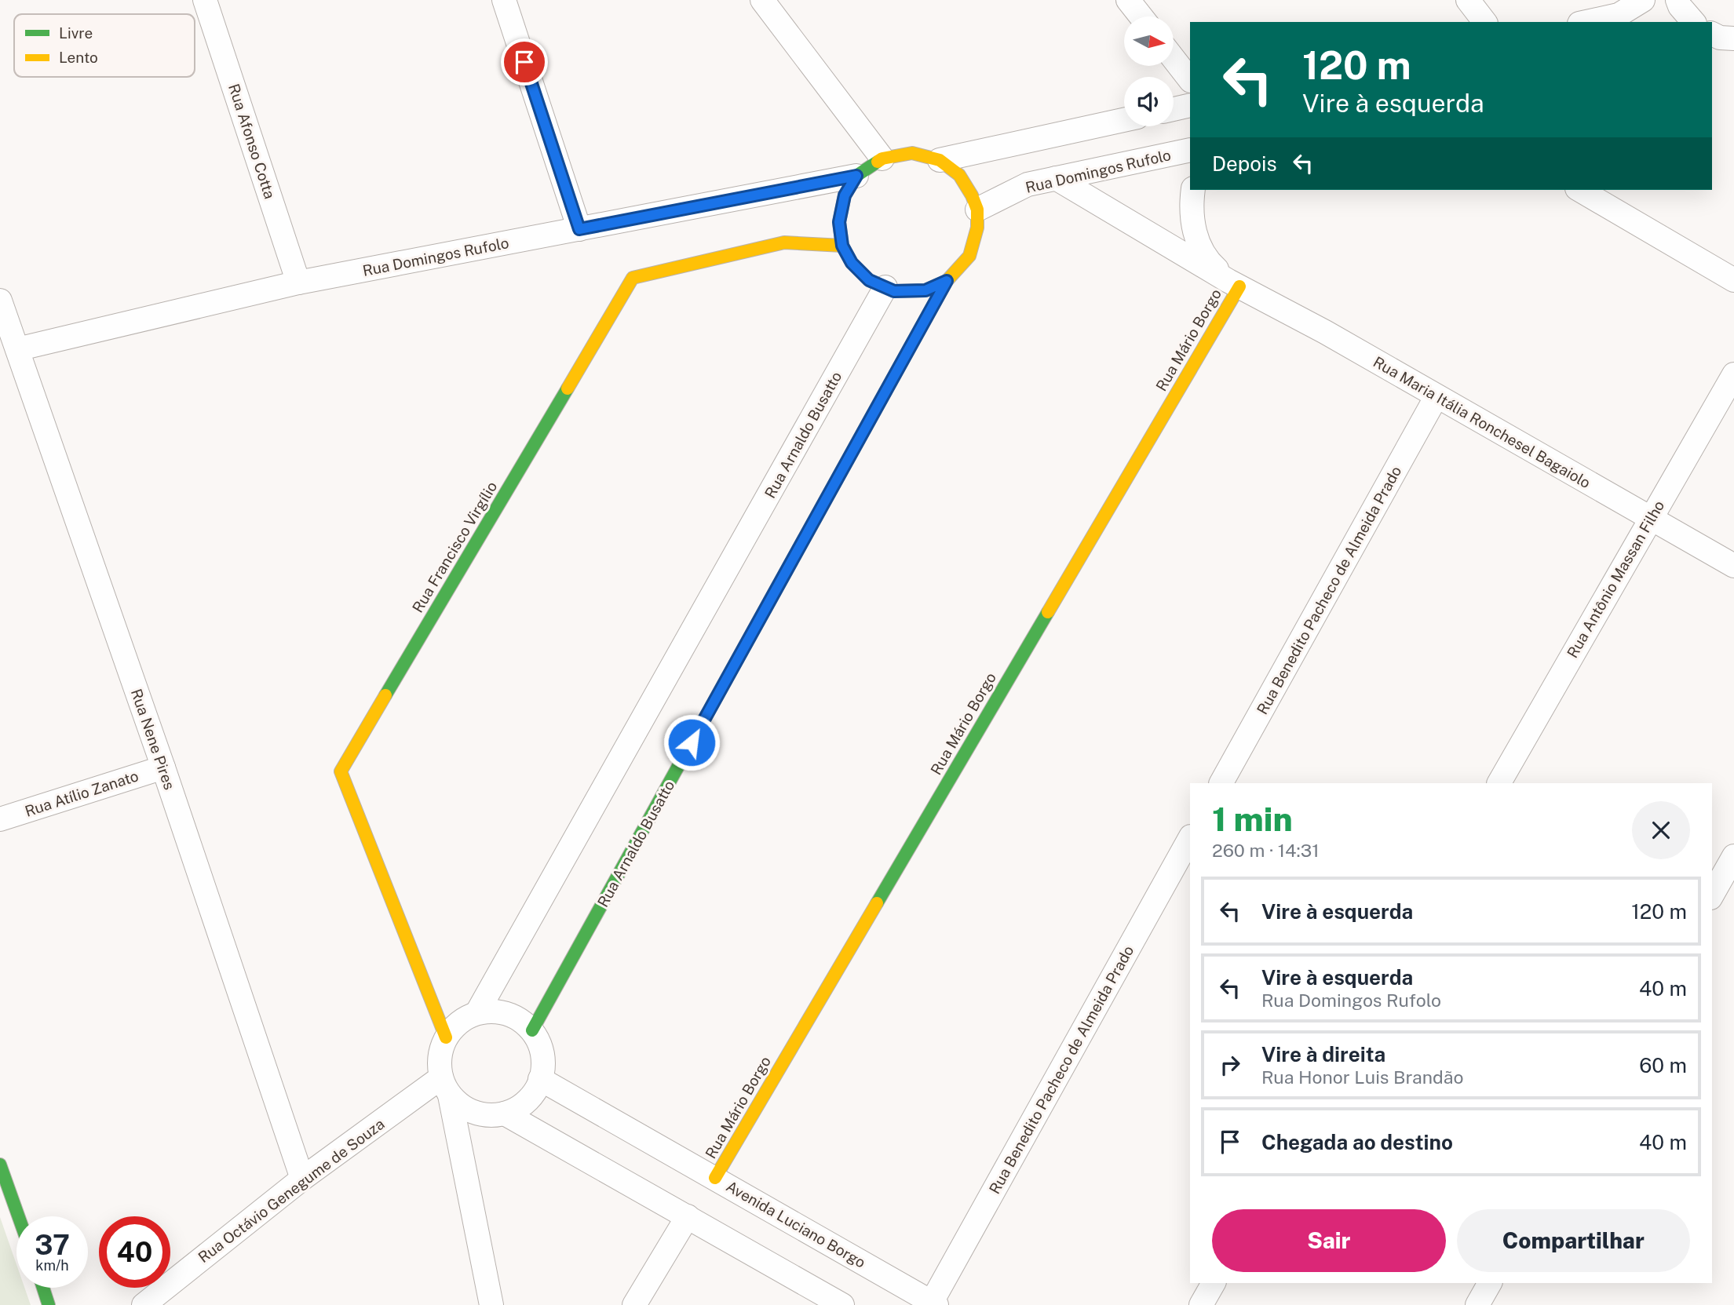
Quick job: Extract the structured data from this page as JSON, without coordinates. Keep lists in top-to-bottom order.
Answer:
{
  "streets": {
    "street": [
      "Rua Afonso Cotta",
      "Rua Domingos Rufolo",
      "Rua Mário Borgo",
      "Rua Maria Itália Ronchesel Bagaiolo",
      "Rua Arnaldo Busatto",
      "Rua Francisco Virgílio",
      "Rua Antônio Massan Filho",
      "Rua Benedito Pacheco de Almeida Prado",
      "Rua Nene Pires",
      "Rua Atílio Zanato",
      "Rua Octávio Genegume de Souza",
      "Avenida Luciano Borgo"
    ]
  },
  "crossings": [
    ["Rua Afonso Cotta", "Rua Domingos Rufolo"],
    ["Rua Domingos Rufolo", "Rua Maria Itália Ronchesel Bagaiolo"],
    ["Rua Domingos Rufolo", "Rua Arnaldo Busatto"],
    ["Rua Domingos Rufolo", "Rua Francisco Virgílio"],
    ["Rua Domingos Rufolo", "Rua Nene Pires"],
    ["Rua Mário Borgo", "Rua Maria Itália Ronchesel Bagaiolo"],
    ["Rua Mário Borgo", "Avenida Luciano Borgo"],
    ["Rua Maria Itália Ronchesel Bagaiolo", "Rua Antônio Massan Filho"],
    ["Rua Maria Itália Ronchesel Bagaiolo", "Rua Benedito Pacheco de Almeida Prado"],
    ["Rua Arnaldo Busatto", "Rua Francisco Virgílio"],
    ["Rua Arnaldo Busatto", "Rua Octávio Genegume de Souza"],
    ["Rua Arnaldo Busatto", "Avenida Luciano Borgo"],
    ["Rua Francisco Virgílio", "Rua Octávio Genegume de Souza"],
    ["Rua Francisco Virgílio", "Avenida Luciano Borgo"],
    ["Rua Benedito Pacheco de Almeida Prado", "Avenida Luciano Borgo"],
    ["Rua Nene Pires", "Rua Atílio Zanato"],
    ["Rua Nene Pires", "Rua Octávio Genegume de Souza"],
    ["Rua Octávio Genegume de Souza", "Avenida Luciano Borgo"]
  ],
  "legend": ["Livre", "Lento"],
  "north": "right",
  "page": {
    "turn": ["120 m", "Vire à esquerda"],
    "then": "Depois",
    "heading": ["1 min", "260 m · 14:31"],
    "list": [
      {
        "name": "Vire à esquerda",
        "value": "120 m"
      },
      {
        "name": "Vire à esquerda",
        "note": "Rua Domingos Rufolo",
        "value": "40 m"
      },
      {
        "name": "Vire à direita",
        "note": "Rua Honor Luis Brandão",
        "value": "60 m"
      },
      {
        "name": "Chegada ao destino",
        "value": "40 m"
      }
    ],
    "buttons": ["Sair", "Compartilhar"],
    "speed": "37 km/h",
    "limit": "40"
  }
}
